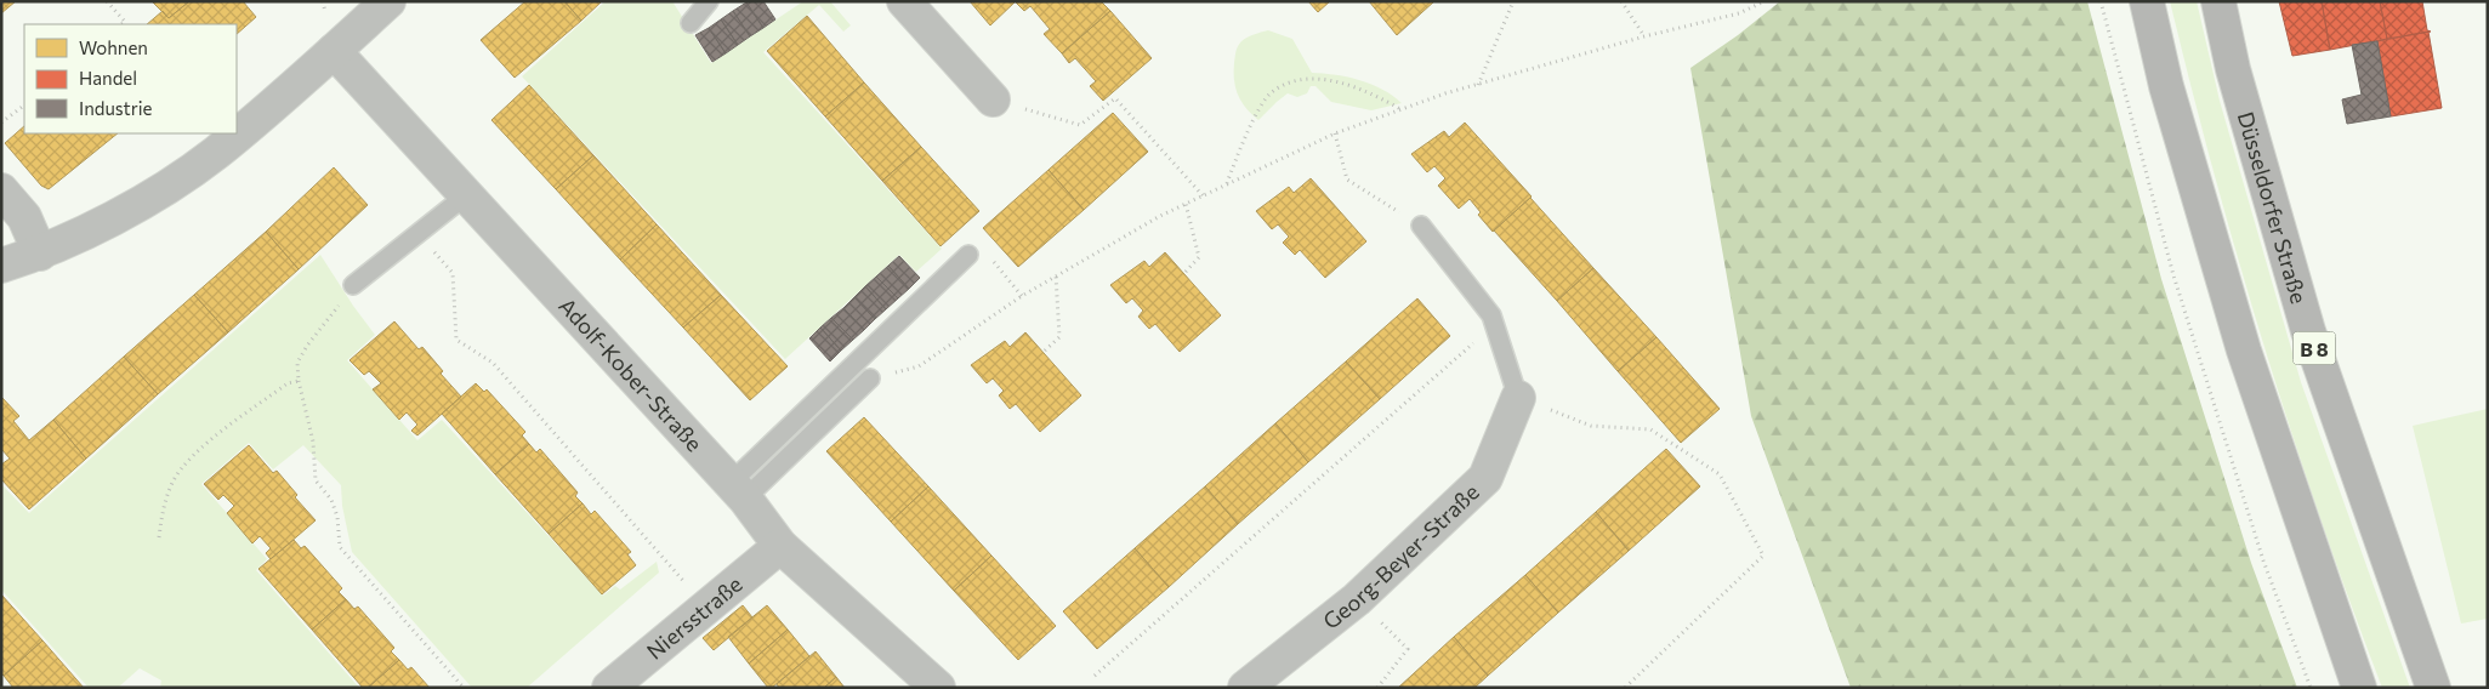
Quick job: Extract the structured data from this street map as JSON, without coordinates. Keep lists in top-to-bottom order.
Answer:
{
  "streets": {
    "main road": ["Düsseldorfer Straße", "B 8"],
    "street": ["Adolf-Kober-Straße", "Georg-Beyer-Straße", "Niersstraße"]
  },
  "crossings": [
    ["Adolf-Kober-Straße", "Niersstraße"]
  ],
  "legend": ["Wohnen", "Handel", "Industrie"]
}
